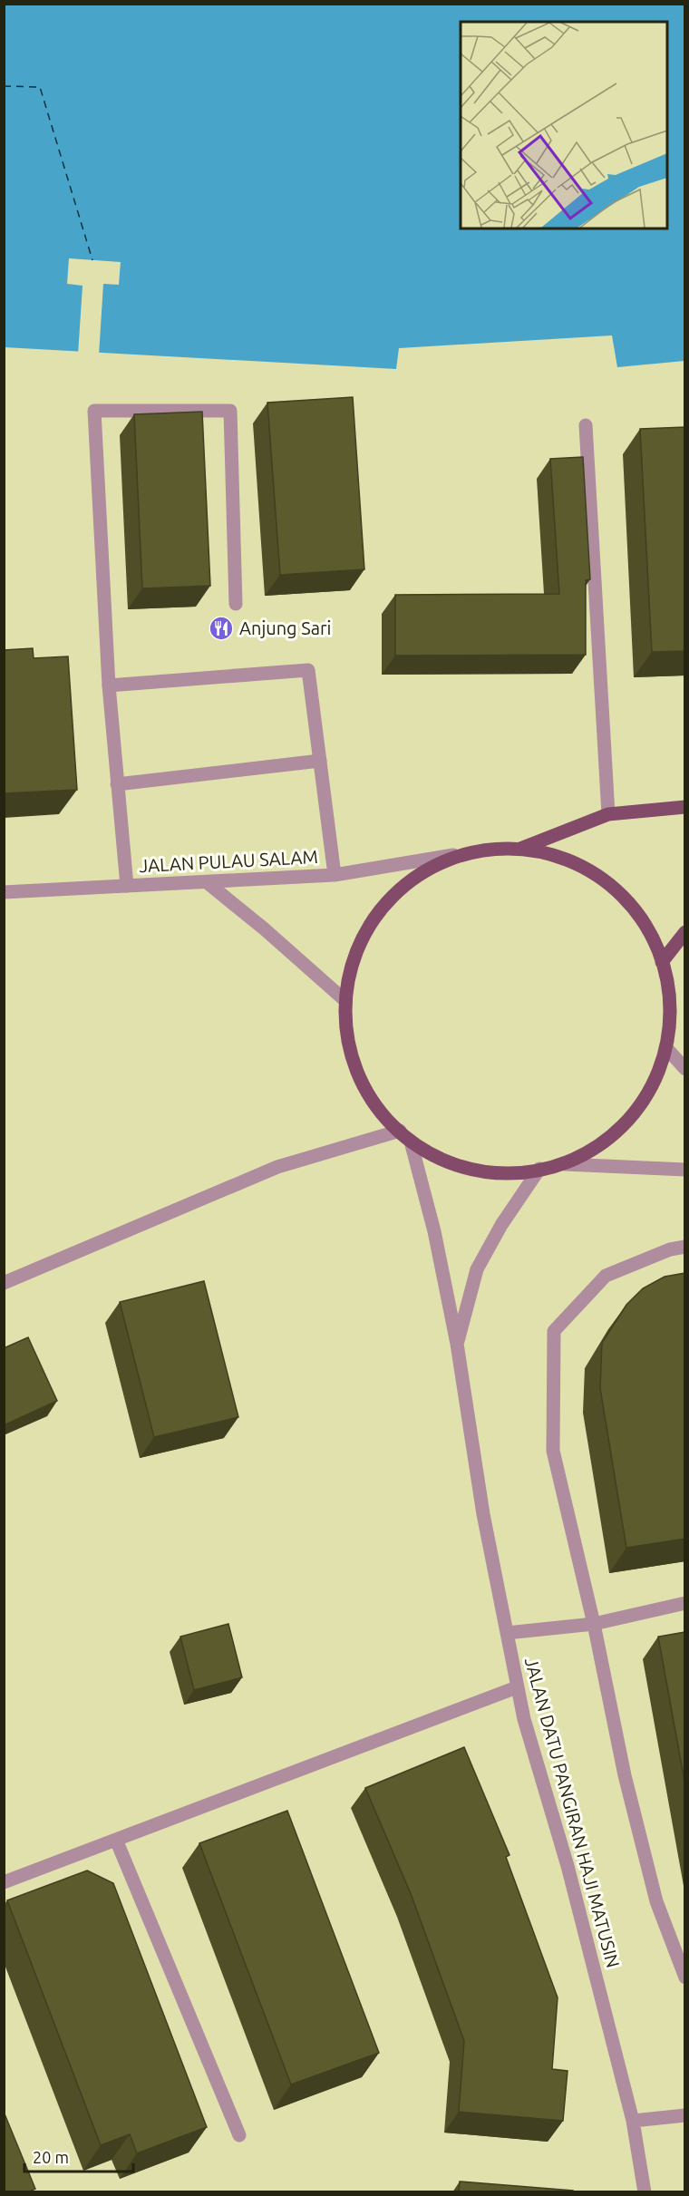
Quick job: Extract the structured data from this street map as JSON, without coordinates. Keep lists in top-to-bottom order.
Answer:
{
  "streets": {
    "street": ["JALAN PULAU SALAM", "JALAN DATU PANGIRAN HAJI MATUSIN"]
  },
  "places": {
    "restaurant": ["Anjung Sari"]
  },
  "scale_bar": "20 m"
}
